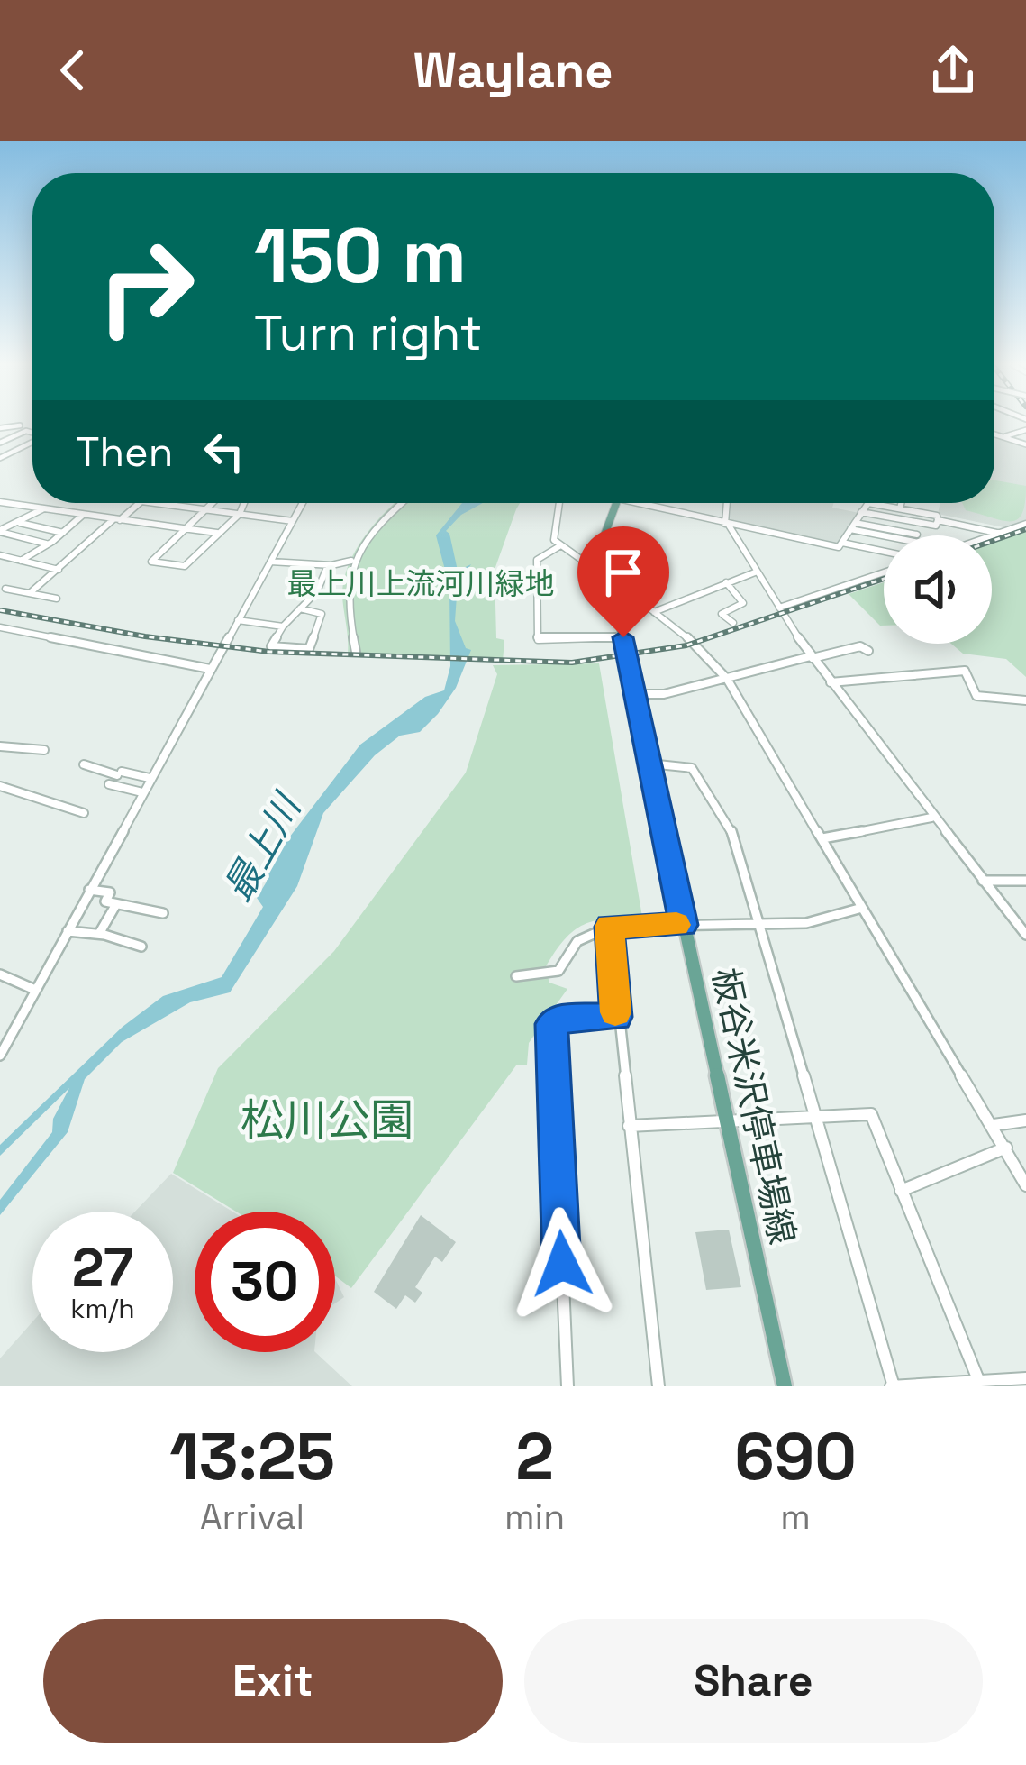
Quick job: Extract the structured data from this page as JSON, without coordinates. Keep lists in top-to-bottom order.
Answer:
{
  "streets": {
    "main road": ["板谷米沢停車場線"]
  },
  "water": ["最上川"],
  "parks": ["最上川上流河川緑地", "松川公園"],
  "page": {
    "header": "Waylane",
    "turn": ["150 m", "Turn right"],
    "then": "Then",
    "speed": "27 km/h",
    "limit": "30",
    "eta": [
      "13:25",
      "Arrival",
      "2",
      "min",
      "690",
      "m"
    ],
    "buttons": ["Exit", "Share"]
  }
}
